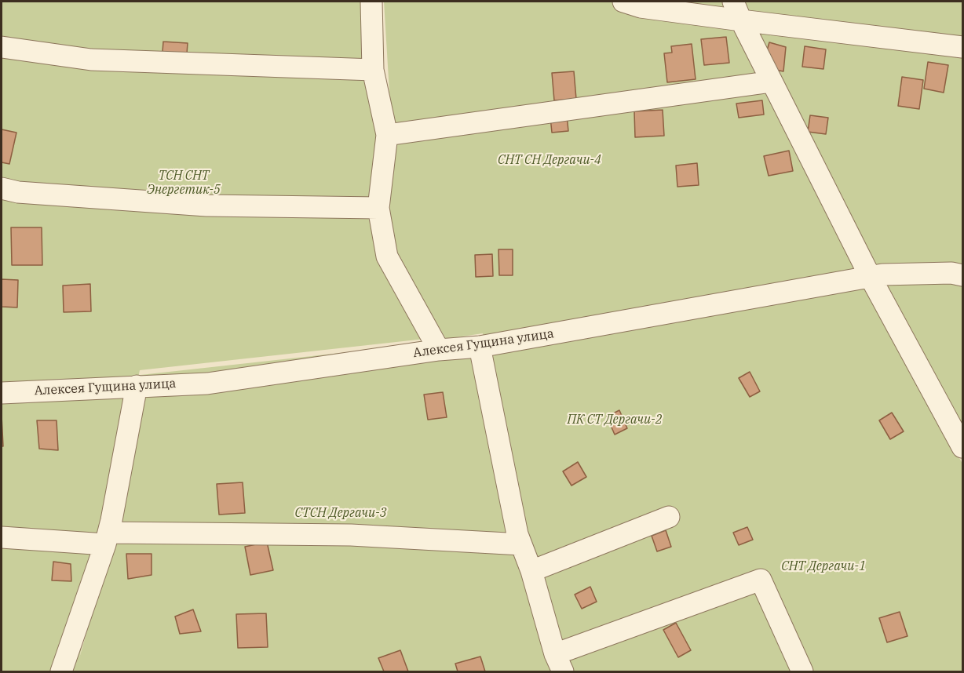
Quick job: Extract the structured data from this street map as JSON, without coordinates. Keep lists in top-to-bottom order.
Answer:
{
  "streets": {
    "street": ["Алексея Гущина улица"]
  },
  "parks": [
    "СНТ СН Дергачи-4",
    "ТСН СНТ Энергетик-5",
    "ПК СТ Дергачи-2",
    "СТСН Дергачи-3",
    "СНТ Дергачи-1"
  ]
}
